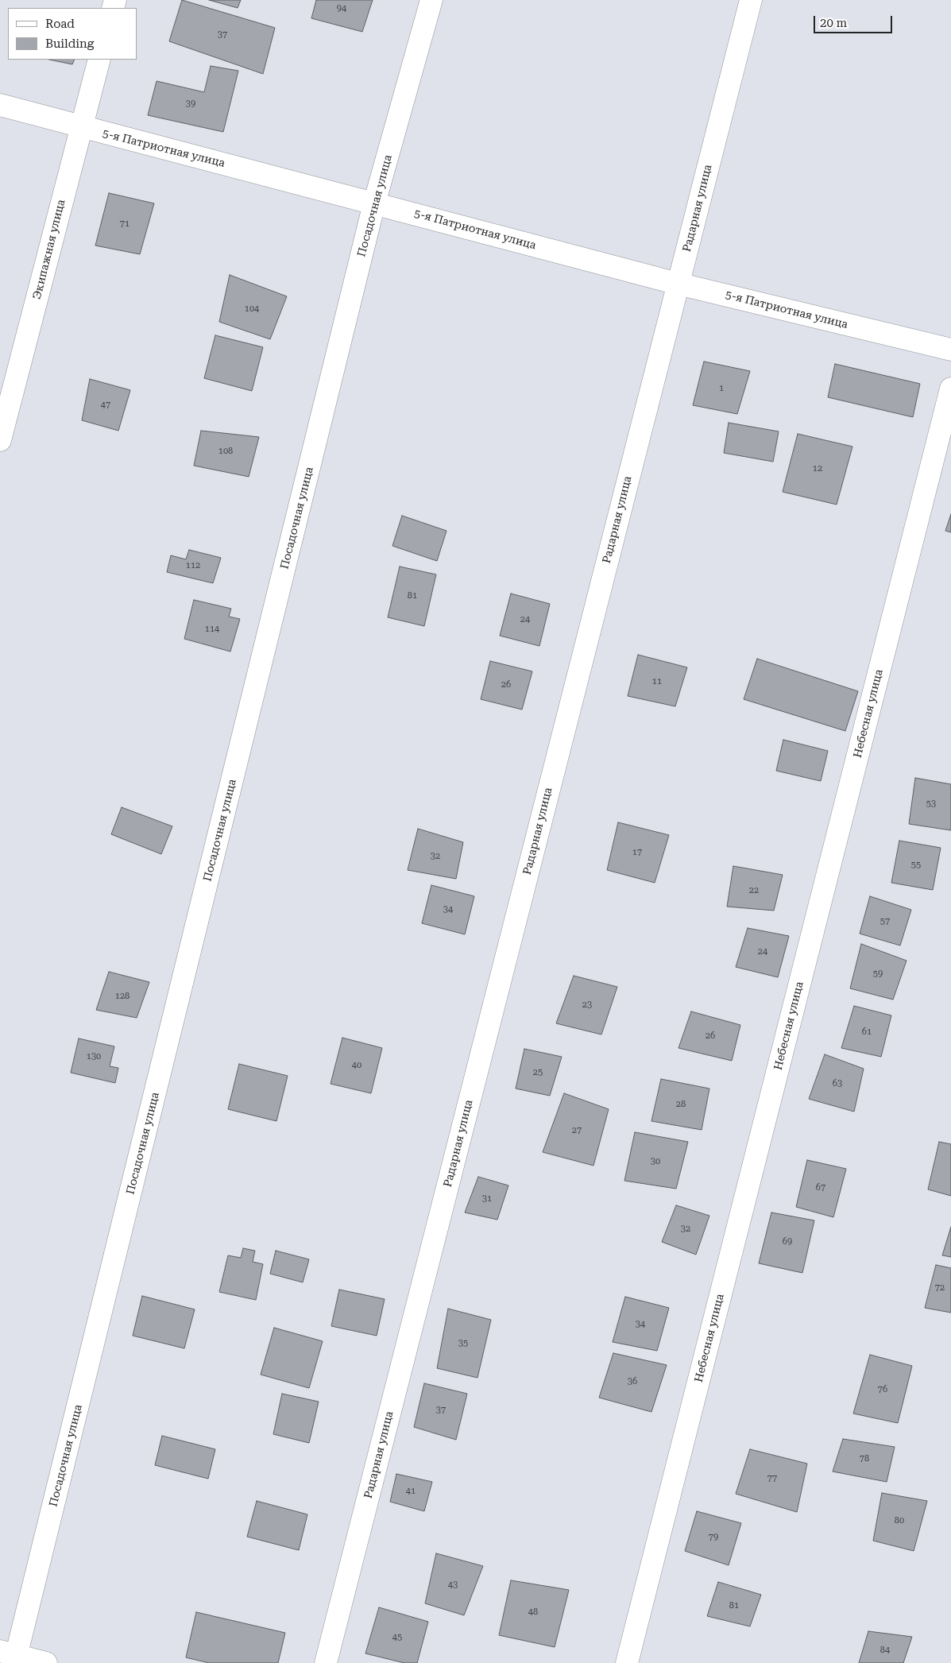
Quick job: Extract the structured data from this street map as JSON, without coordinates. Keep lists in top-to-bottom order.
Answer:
{
  "streets": {
    "street": [
      "5-я Патриотная улица",
      "Посадочная улица",
      "Радарная улица",
      "Экипажная улица",
      "Небесная улица"
    ]
  },
  "crossings": [
    ["5-я Патриотная улица", "Посадочная улица"],
    ["5-я Патриотная улица", "Радарная улица"],
    ["5-я Патриотная улица", "Экипажная улица"]
  ],
  "house_numbers": [
    "94",
    "37",
    "39",
    "71",
    "104",
    "1",
    "47",
    "108",
    "12",
    "112",
    "81",
    "24",
    "114",
    "11",
    "26",
    "53",
    "17",
    "32",
    "55",
    "22",
    "34",
    "57",
    "24",
    "59",
    "128",
    "23",
    "61",
    "26",
    "130",
    "40",
    "25",
    "63",
    "28",
    "27",
    "30",
    "67",
    "31",
    "32",
    "69",
    "72",
    "34",
    "35",
    "36",
    "76",
    "37",
    "78",
    "77",
    "41",
    "80",
    "79",
    "43",
    "81",
    "48",
    "45",
    "84"
  ],
  "legend": ["Road", "Building"],
  "scale_bar": "20 m"
}
